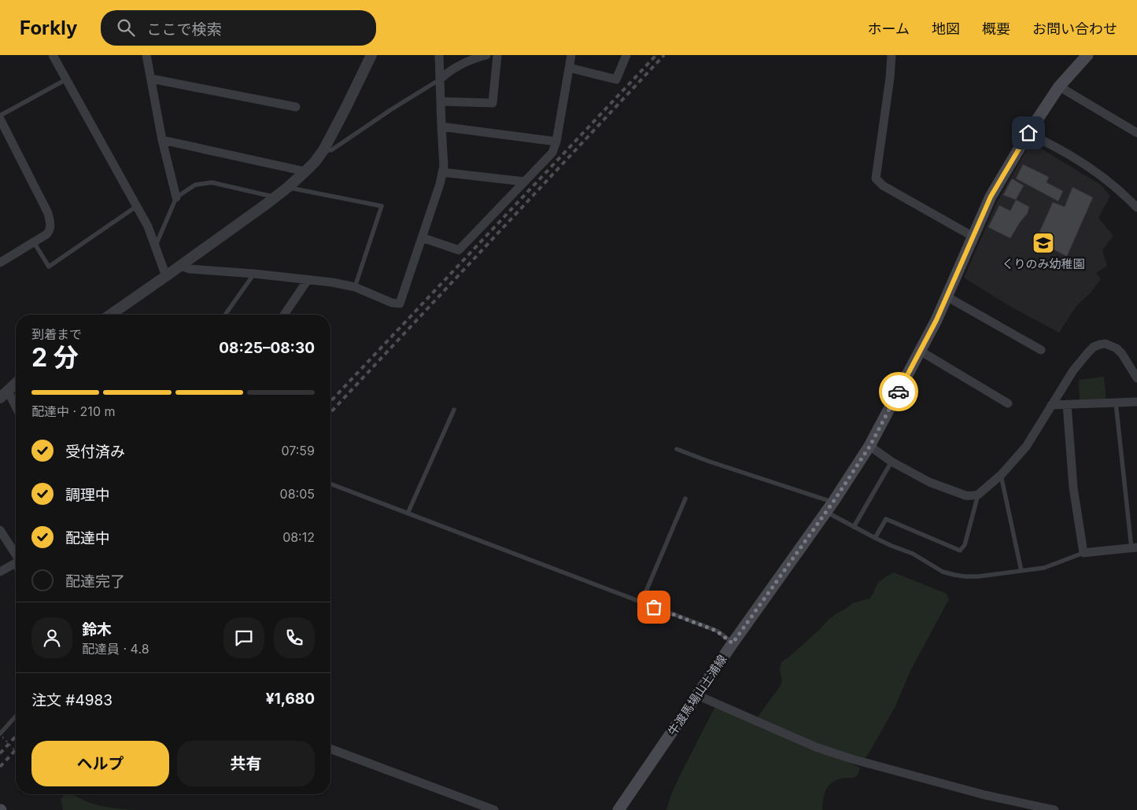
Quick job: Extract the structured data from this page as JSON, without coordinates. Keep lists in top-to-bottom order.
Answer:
{
  "streets": {
    "main road": ["牛渡馬場山土浦線"]
  },
  "places": {
    "school or university": ["くりのみ幼稚園"]
  },
  "page": {
    "header": "Forkly",
    "search": "ここで検索",
    "nav": [
      "ホーム",
      "地図",
      "概要",
      "お問い合わせ"
    ],
    "heading": ["2 分", "到着まで", "08:25–08:30"],
    "panel": [
      "鈴木",
      "配達員 · 4.8",
      "注文 #4983",
      "¥1,680"
    ],
    "bar": "配達中 · 210 m",
    "list": [
      ["受付済み", "07:59"],
      ["調理中", "08:05"],
      ["配達中", "08:12"],
      "配達完了"
    ],
    "buttons": ["ヘルプ", "共有"]
  }
}
